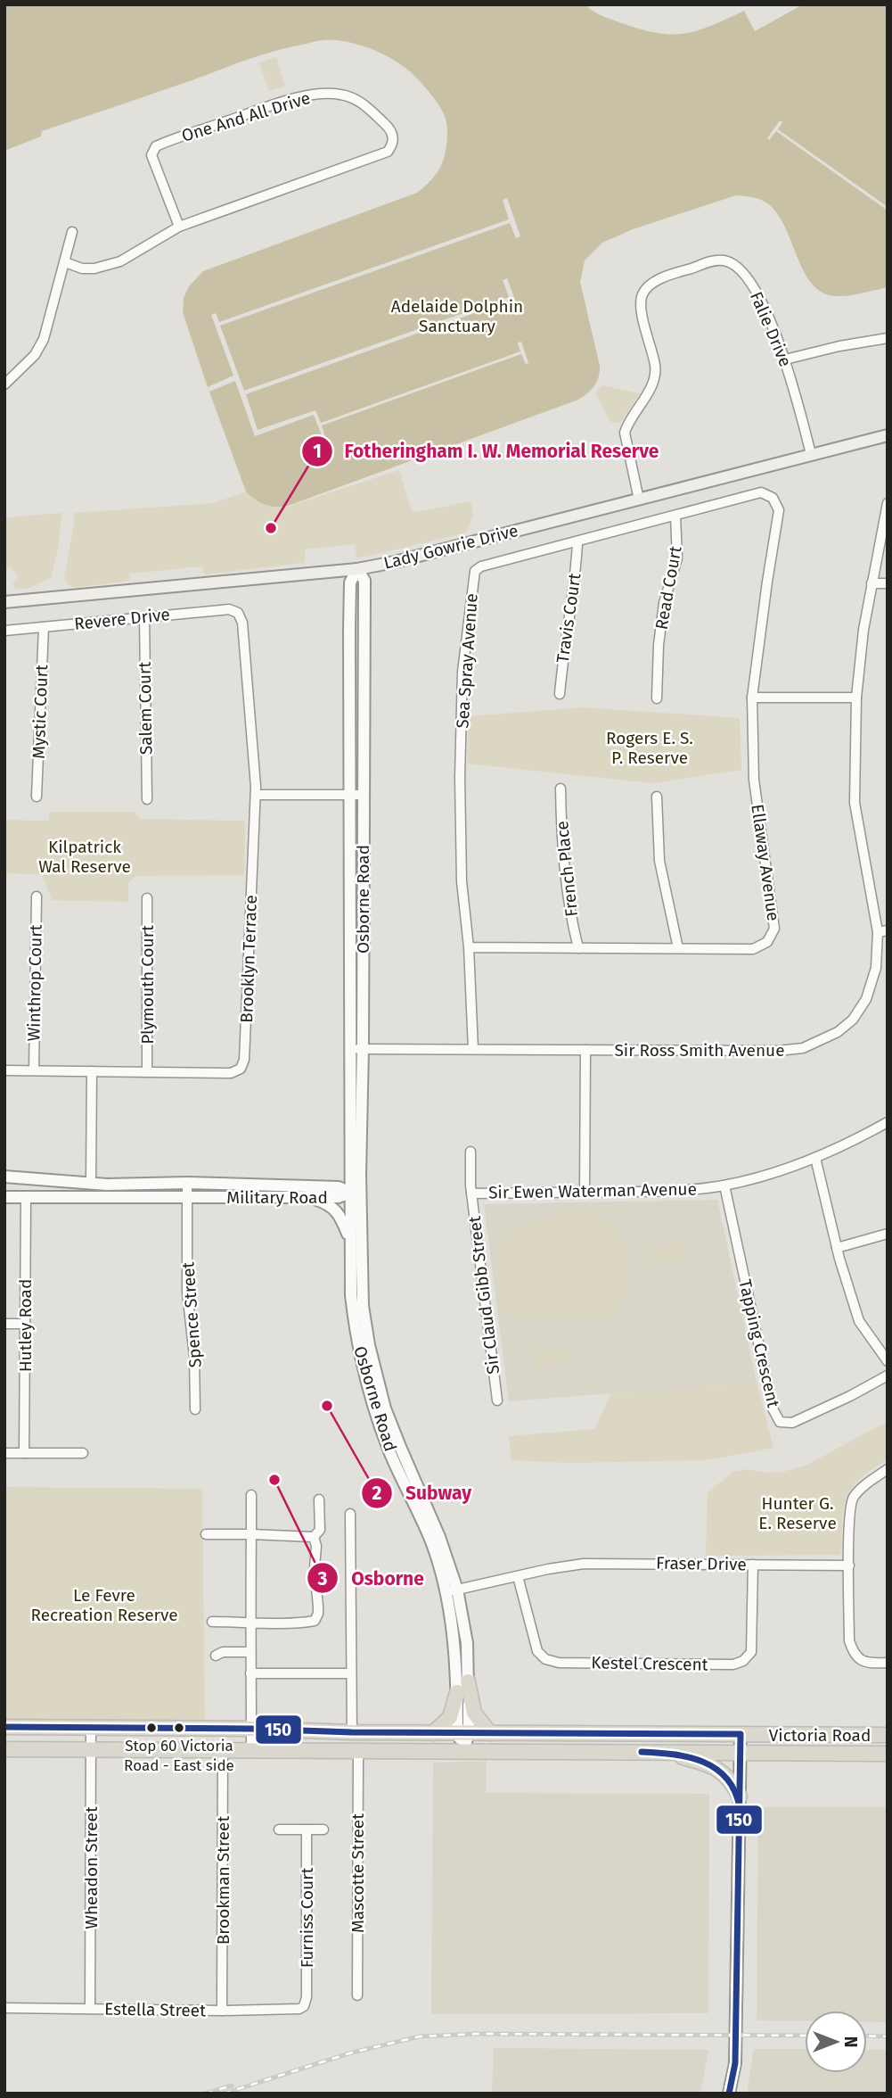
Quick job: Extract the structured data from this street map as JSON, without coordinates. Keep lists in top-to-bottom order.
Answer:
{
  "streets": {
    "highway": ["Victoria Road"],
    "main road": ["Lady Gowrie Drive"],
    "street": [
      "One And All Drive",
      "Falie Drive",
      "Read Court",
      "Travis Court",
      "Revere Drive",
      "Sea Spray Avenue",
      "Salem Court",
      "Mystic Court",
      "Ellaway Avenue",
      "French Place",
      "Osborne Road",
      "Brooklyn Terrace",
      "Winthrop Court",
      "Plymouth Court",
      "Sir Ross Smith Avenue",
      "Sir Ewen Waterman Avenue",
      "Military Road",
      "Sir Claud Gibb Street",
      "Spence Street",
      "Hutley Road",
      "Tapping Crescent",
      "Fraser Drive",
      "Kestel Crescent",
      "Wheadon Street",
      "Mascotte Street",
      "Brookman Street",
      "Furniss Court",
      "Estella Street"
    ]
  },
  "crossings": [
    ["Falie Drive", "Lady Gowrie Drive"],
    ["Lady Gowrie Drive", "Osborne Road"],
    ["Read Court", "Sea Spray Avenue"],
    ["Travis Court", "Sea Spray Avenue"],
    ["Revere Drive", "Salem Court"],
    ["Revere Drive", "Mystic Court"],
    ["Revere Drive", "Brooklyn Terrace"],
    ["Sea Spray Avenue", "Ellaway Avenue"],
    ["Sea Spray Avenue", "Sir Ross Smith Avenue"],
    ["Ellaway Avenue", "French Place"],
    ["Osborne Road", "Sir Ross Smith Avenue"],
    ["Osborne Road", "Military Road"],
    ["Osborne Road", "Fraser Drive"],
    ["Osborne Road", "Victoria Road"],
    ["Brooklyn Terrace", "Winthrop Court"],
    ["Brooklyn Terrace", "Plymouth Court"],
    ["Sir Ewen Waterman Avenue", "Sir Claud Gibb Street"],
    ["Sir Ewen Waterman Avenue", "Tapping Crescent"],
    ["Military Road", "Spence Street"],
    ["Military Road", "Hutley Road"],
    ["Fraser Drive", "Kestel Crescent"],
    ["Victoria Road", "Wheadon Street"],
    ["Victoria Road", "Mascotte Street"],
    ["Victoria Road", "Brookman Street"],
    ["Wheadon Street", "Estella Street"],
    ["Brookman Street", "Estella Street"],
    ["Furniss Court", "Estella Street"]
  ],
  "parks": [
    "Adelaide Dolphin Sanctuary",
    "Rogers E. S. P. Reserve",
    "Kilpatrick Wal Reserve",
    "Hunter G. E. Reserve",
    "Le Fevre Recreation Reserve"
  ],
  "places": [
    "Fotheringham I. W. Memorial Reserve",
    "Subway",
    "Osborne",
    "Stop 60 Victoria Road - East side"
  ],
  "lines": ["transit line 150"],
  "north": "right"
}
